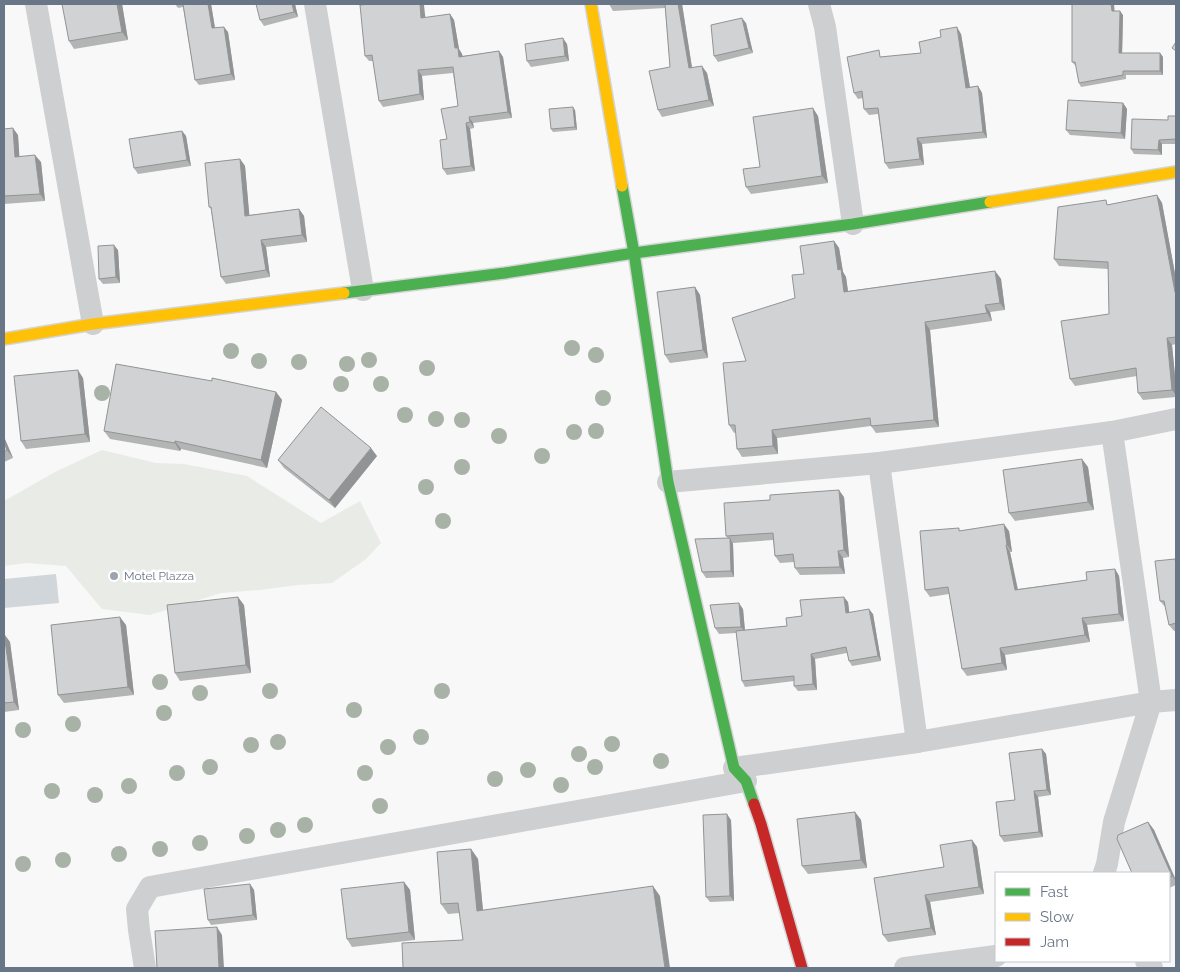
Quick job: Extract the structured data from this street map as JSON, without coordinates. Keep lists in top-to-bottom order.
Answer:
{
  "places": ["Motel Plazza"],
  "legend": ["Fast", "Slow", "Jam"]
}
